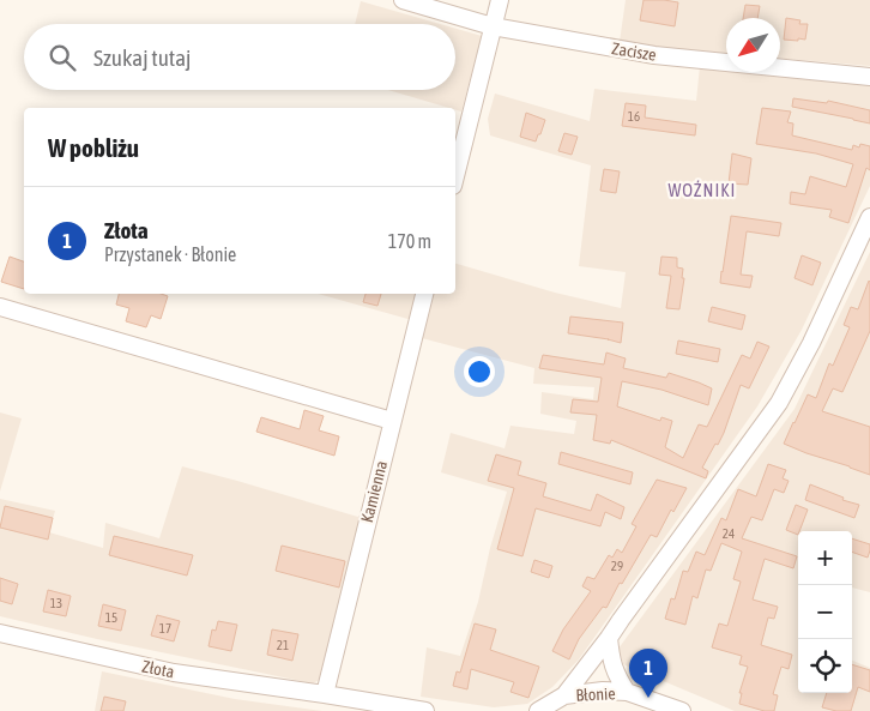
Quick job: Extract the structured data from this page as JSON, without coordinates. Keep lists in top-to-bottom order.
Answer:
{
  "streets": {
    "street": [
      "Zacisze",
      "Kamienna",
      "Złota",
      "Błonie"
    ]
  },
  "crossings": [
    ["Kamienna", "Złota"]
  ],
  "districts": ["WOŹNIKI"],
  "house_numbers": [
    "16",
    "24",
    "29",
    "13",
    "15",
    "17",
    "21"
  ],
  "north": "bottom left",
  "page": {
    "search": "Szukaj tutaj",
    "heading": "W pobliżu",
    "list": [
      {
        "mark": "1",
        "name": "Złota",
        "note": "Przystanek · Błonie",
        "value": "170 m"
      }
    ],
    "map_buttons": ["+", "−"],
    "pins": "1"
  }
}
